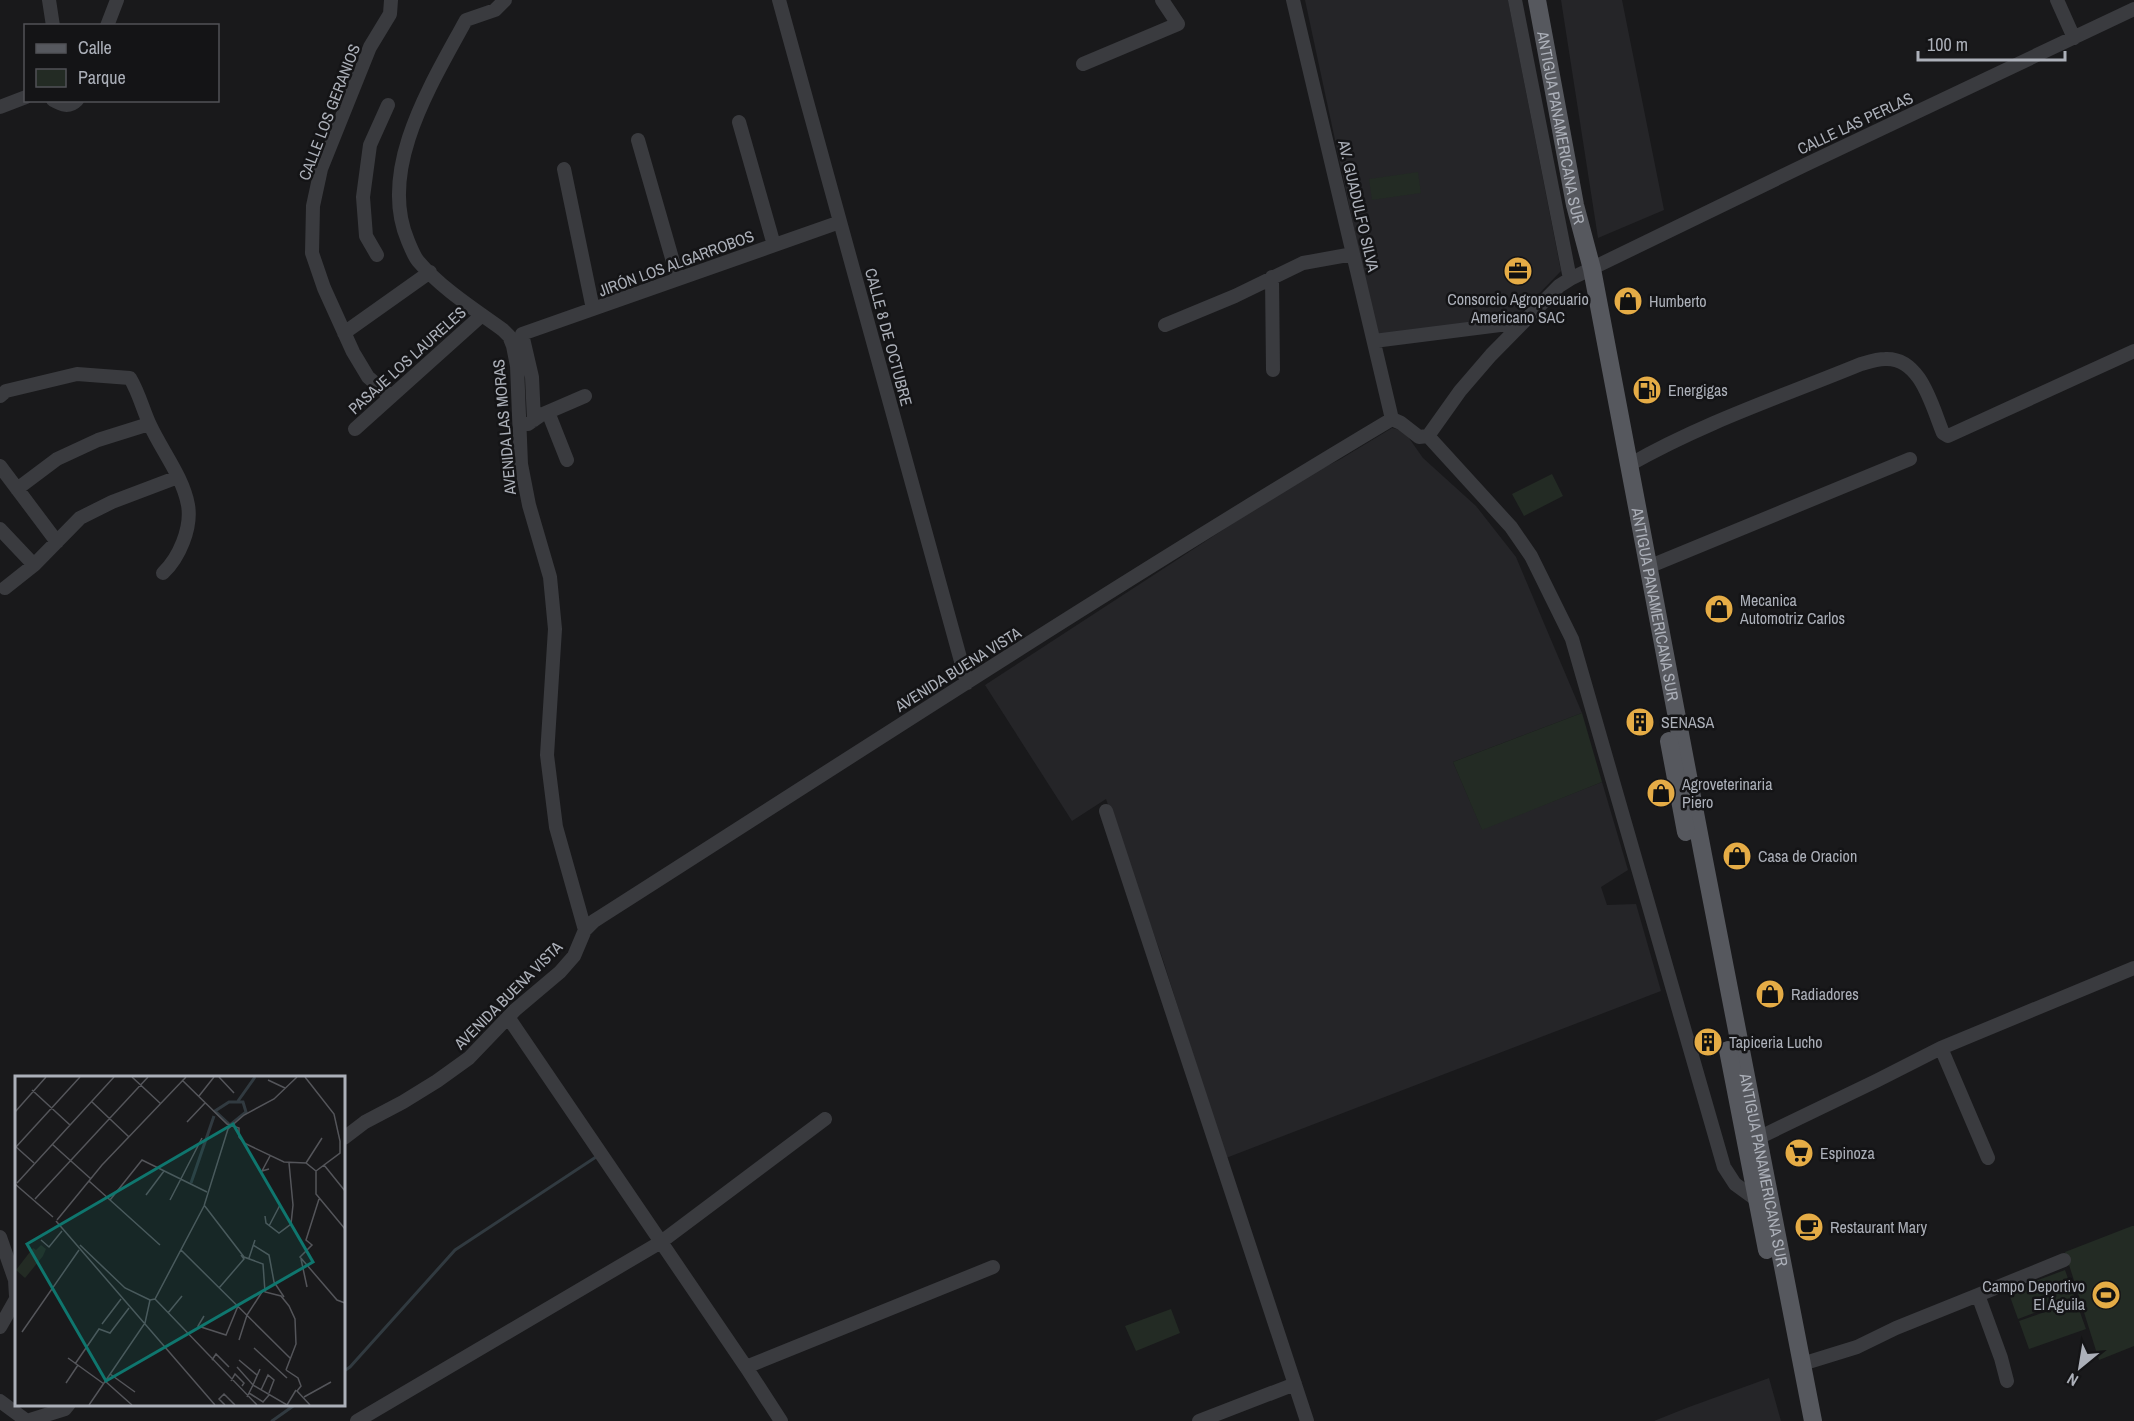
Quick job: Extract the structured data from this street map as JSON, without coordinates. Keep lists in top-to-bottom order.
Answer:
{
  "streets": {
    "main road": ["ANTIGUA PANAMERICANA SUR"],
    "street": [
      "CALLE LOS GERANIOS",
      "CALLE LAS PERLAS",
      "AV. GUADULFO SILVA",
      "JIRÓN LOS ALGARROBOS",
      "CALLE 8 DE OCTUBRE",
      "PASAJE LOS LAURELES",
      "AVENIDA LAS MORAS",
      "AVENIDA BUENA VISTA"
    ]
  },
  "crossings": [
    ["CALLE LOS GERANIOS", "PASAJE LOS LAURELES"],
    ["CALLE LAS PERLAS", "ANTIGUA PANAMERICANA SUR"],
    ["AV. GUADULFO SILVA", "AVENIDA BUENA VISTA"],
    ["JIRÓN LOS ALGARROBOS", "CALLE 8 DE OCTUBRE"],
    ["CALLE 8 DE OCTUBRE", "AVENIDA BUENA VISTA"],
    ["PASAJE LOS LAURELES", "AVENIDA LAS MORAS"],
    ["AVENIDA LAS MORAS", "AVENIDA BUENA VISTA"]
  ],
  "places": {
    "office": ["Consorcio Agropecuario Americano SAC"],
    "shop": [
      "Humberto",
      "Mecanica Automotriz Carlos",
      "Agroveterinaria Piero",
      "Casa de Oracion",
      "Radiadores"
    ],
    "fuel station": ["Energigas"],
    "building": ["SENASA", "Tapiceria Lucho"],
    "supermarket": ["Espinoza"],
    "cafe": ["Restaurant Mary"],
    "sports": ["Campo Deportivo El Águila"]
  },
  "legend": ["Calle", "Parque"],
  "scale_bar": "100 m",
  "north": "bottom left"
}
